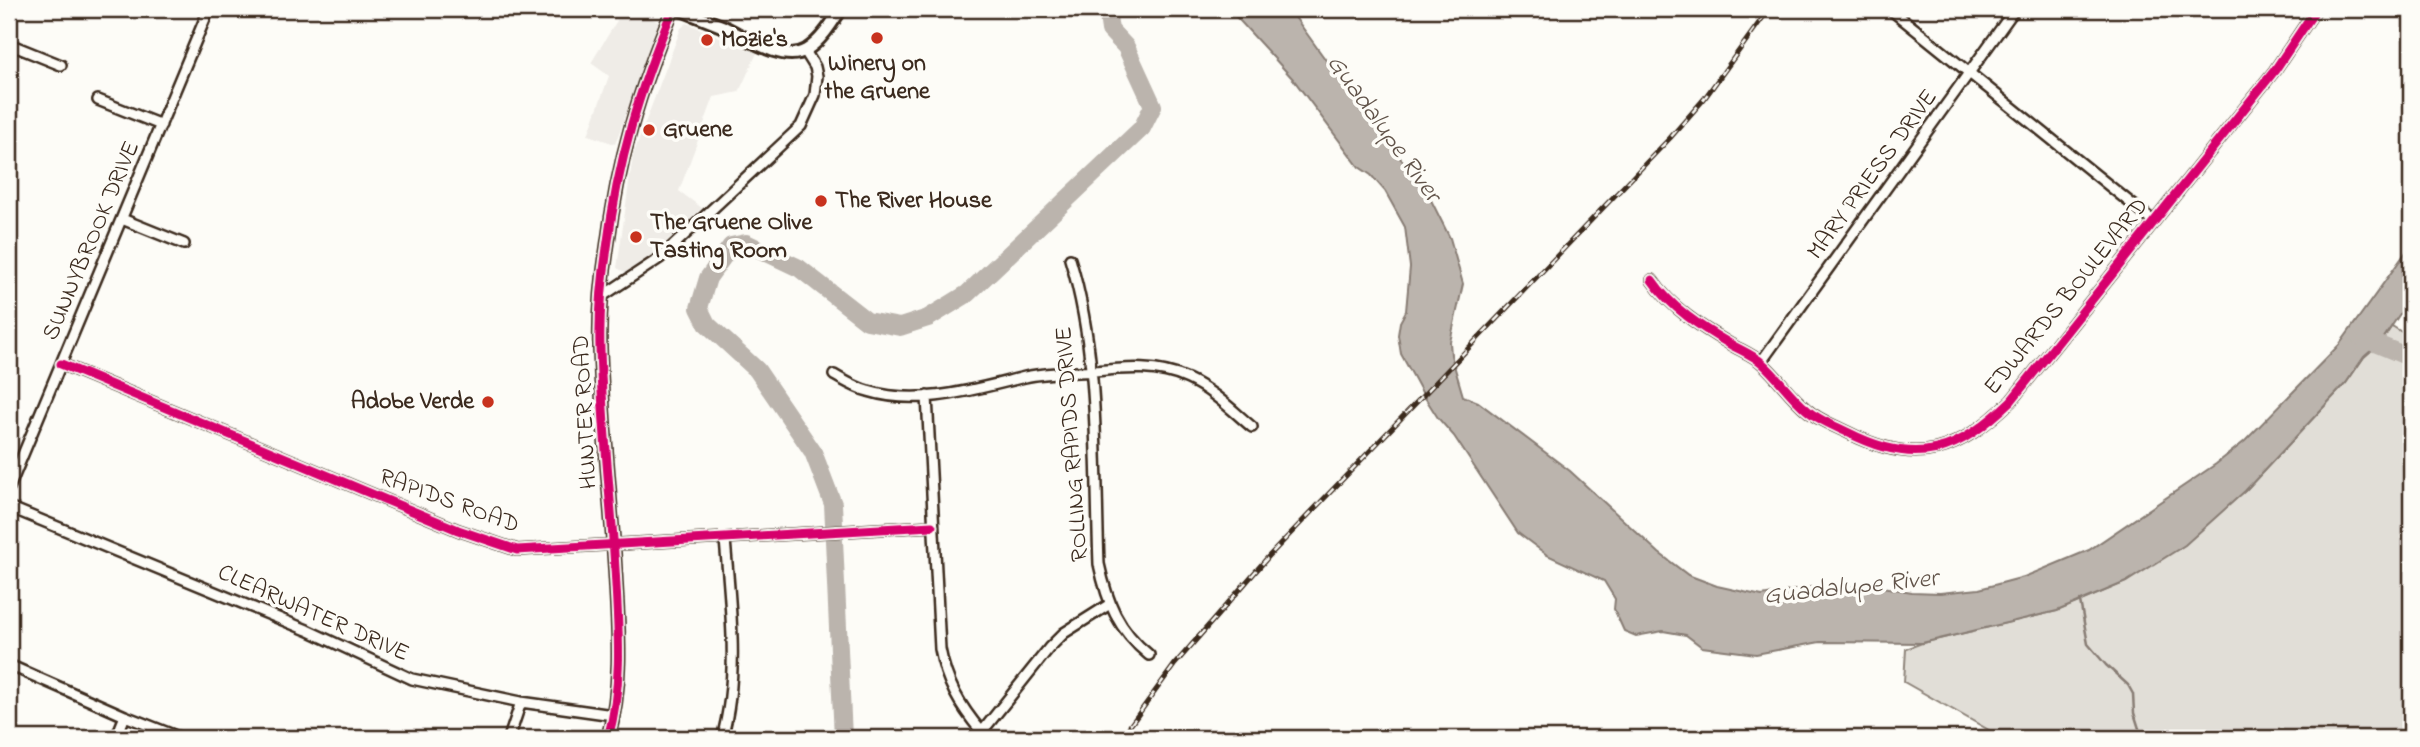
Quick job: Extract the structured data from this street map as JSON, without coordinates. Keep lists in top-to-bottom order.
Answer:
{
  "streets": {
    "street": [
      "MARY PRIESS DRIVE",
      "SUNNYBROOK DRIVE",
      "EDWARDS BOULEVARD",
      "HUNTER ROAD",
      "ROLLING RAPIDS DRIVE",
      "RAPIDS ROAD",
      "CLEARWATER DRIVE"
    ]
  },
  "crossings": [
    ["MARY PRIESS DRIVE", "EDWARDS BOULEVARD"],
    ["SUNNYBROOK DRIVE", "RAPIDS ROAD"],
    ["HUNTER ROAD", "RAPIDS ROAD"],
    ["HUNTER ROAD", "CLEARWATER DRIVE"]
  ],
  "water": ["Guadalupe River"],
  "places": [
    "Winery on the Gruene",
    "Mozie's",
    "Gruene",
    "The River House",
    "The Gruene Olive Tasting Room",
    "Adobe Verde"
  ]
}
